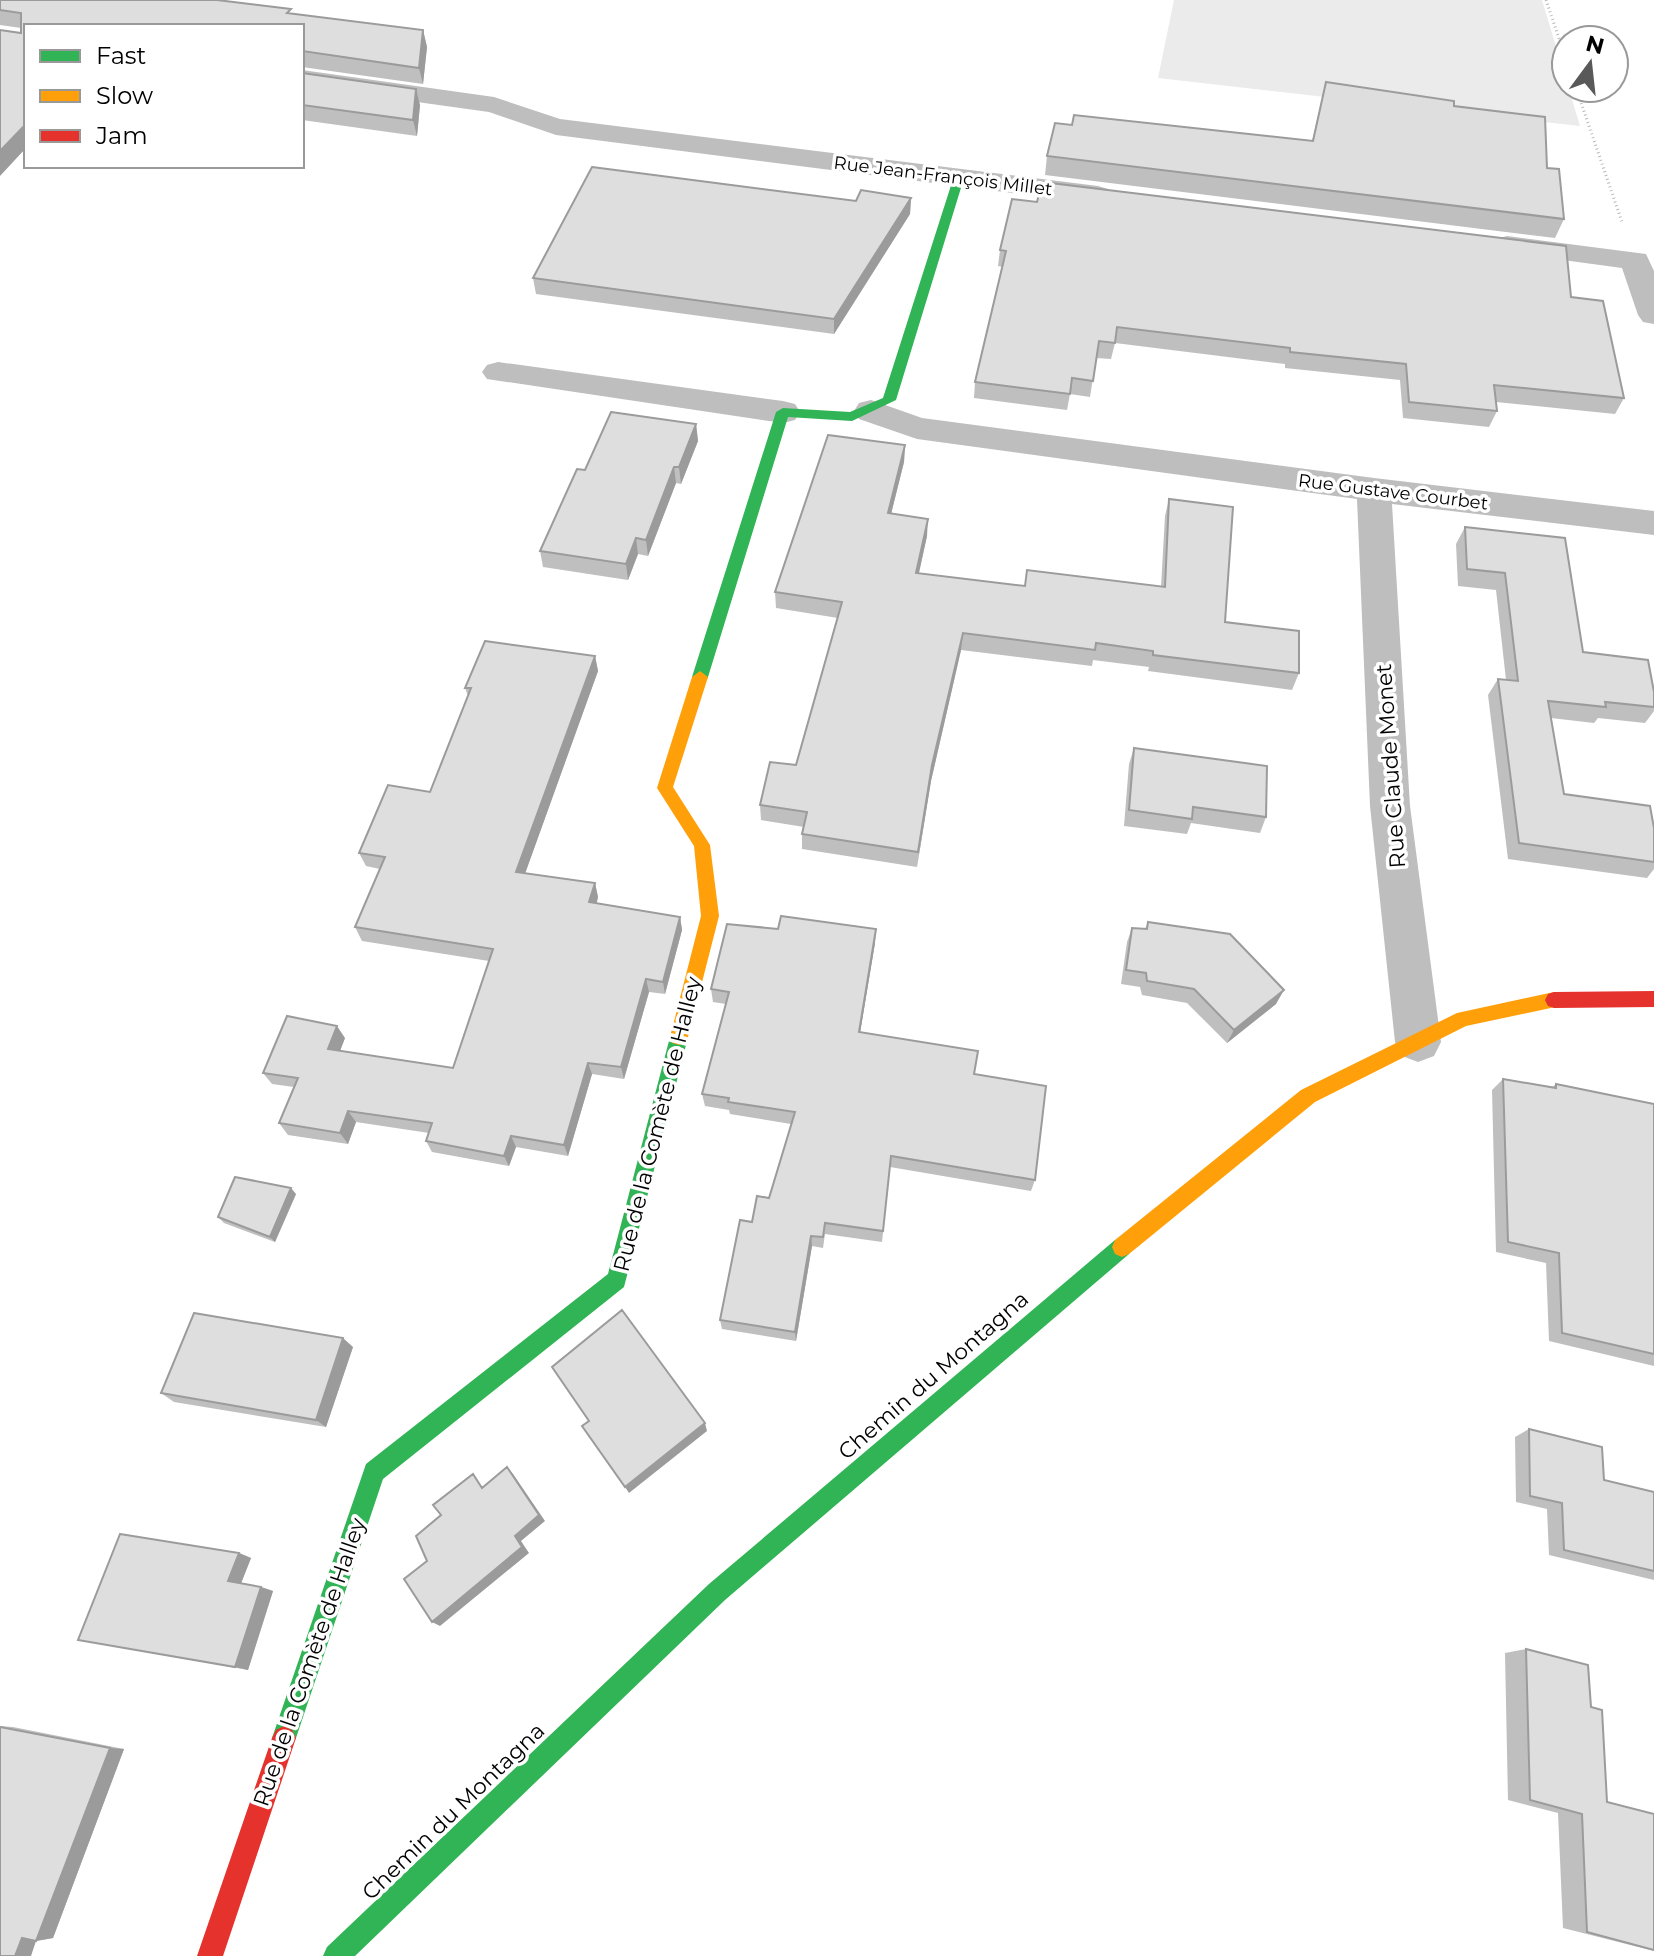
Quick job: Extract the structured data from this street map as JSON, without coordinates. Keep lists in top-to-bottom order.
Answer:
{
  "streets": {
    "street": [
      "Rue Jean-François Millet",
      "Rue Gustave Courbet",
      "Rue Claude Monet",
      "Rue de la Comète de Halley",
      "Chemin du Montagna"
    ]
  },
  "crossings": [
    ["Rue Gustave Courbet", "Rue Claude Monet"],
    ["Rue Claude Monet", "Chemin du Montagna"]
  ],
  "legend": ["Fast", "Slow", "Jam"],
  "north": "top"
}
